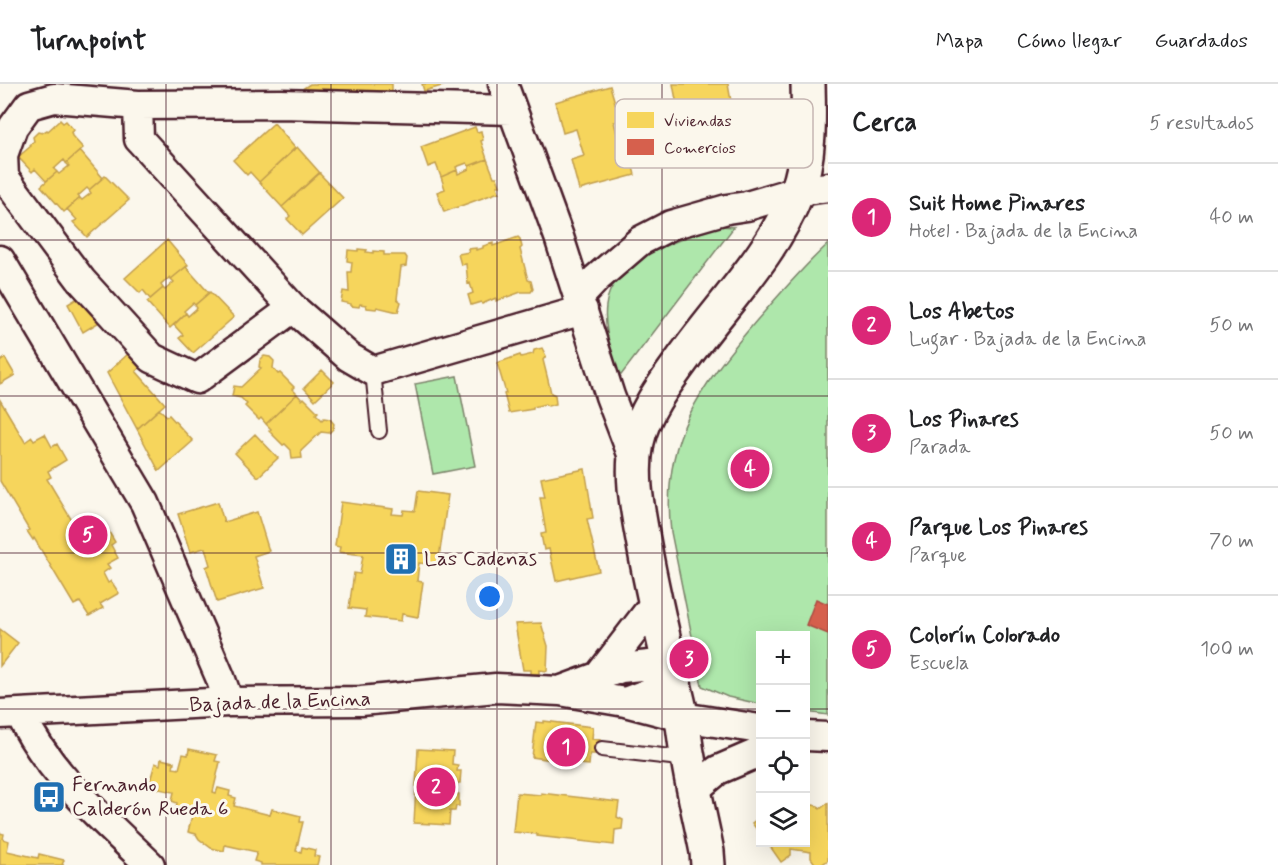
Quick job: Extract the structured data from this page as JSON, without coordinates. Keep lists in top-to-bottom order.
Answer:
{
  "streets": {
    "street": ["Bajada de la Encina"]
  },
  "places": {
    "building": ["Las Cadenas"],
    "bus stop": ["Fernando Calderón Rueda 6"]
  },
  "legend": ["Viviendas", "Comercios"],
  "page": {
    "header": "Turnpoint",
    "nav": ["Mapa", "Cómo llegar", "Guardados"],
    "heading": ["Cerca", "5 resultados"],
    "list": [
      {
        "mark": "1",
        "name": "Suit Home Pinares",
        "note": "Hotel · Bajada de la Encina",
        "value": "40 m"
      },
      {
        "mark": "2",
        "name": "Los Abetos",
        "note": "Lugar · Bajada de la Encina",
        "value": "50 m"
      },
      {
        "mark": "3",
        "name": "Los Pinares",
        "note": "Parada",
        "value": "50 m"
      },
      {
        "mark": "4",
        "name": "Parque Los Pinares",
        "note": "Parque",
        "value": "70 m"
      },
      {
        "mark": "5",
        "name": "Colorín Colorado",
        "note": "Escuela",
        "value": "100 m"
      }
    ],
    "pins": [
      "4",
      "5",
      "3",
      "1",
      "2"
    ],
    "map_buttons": ["+", "−"]
  }
}
